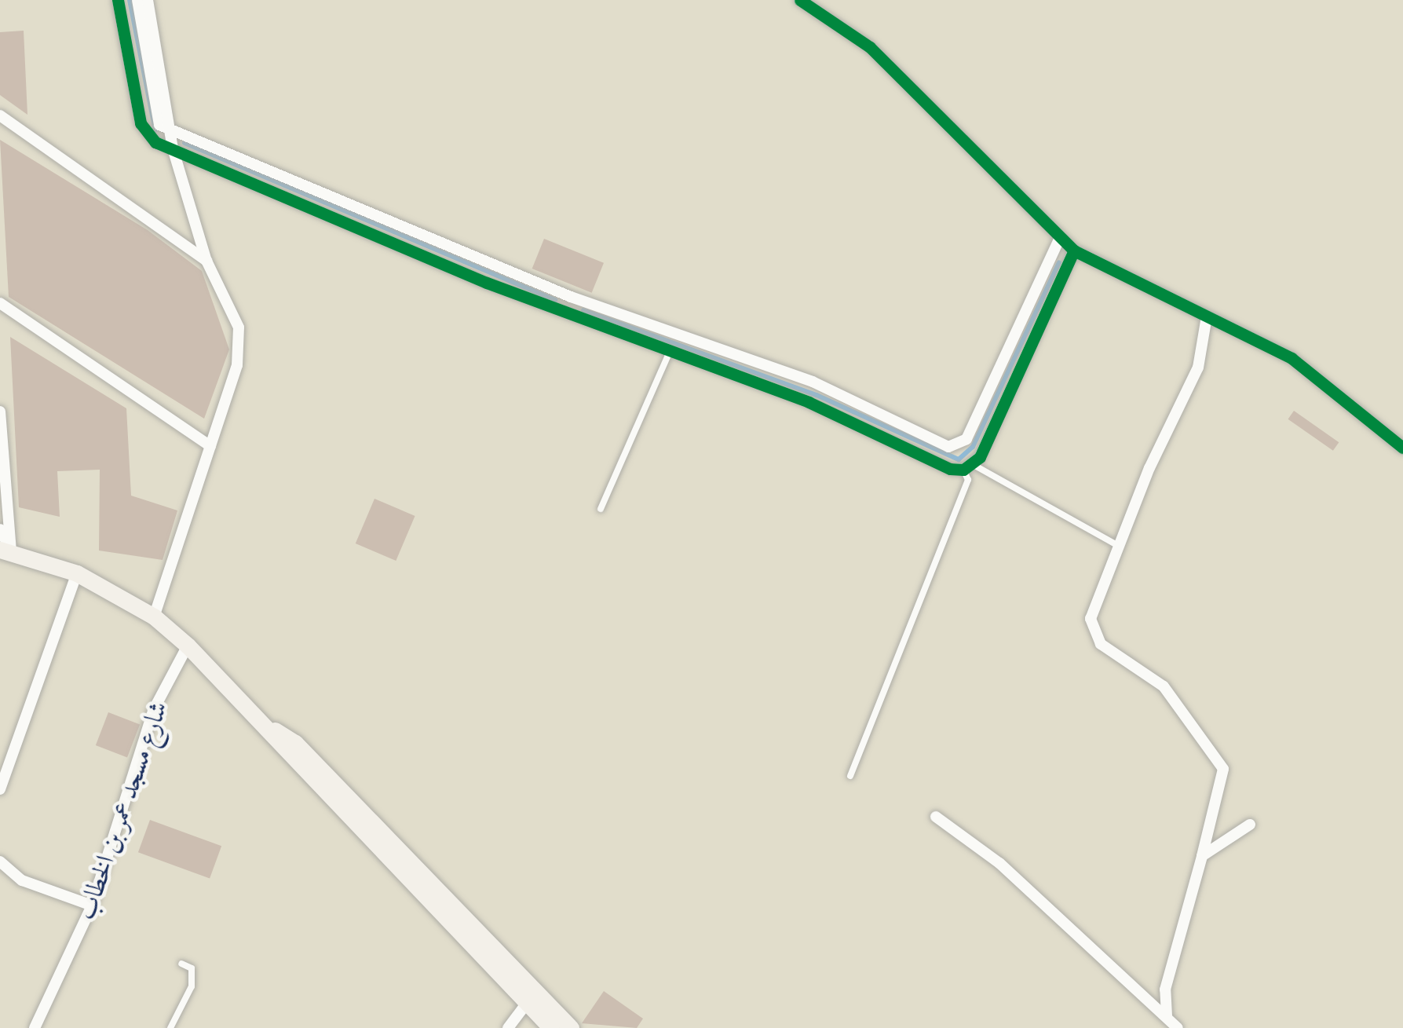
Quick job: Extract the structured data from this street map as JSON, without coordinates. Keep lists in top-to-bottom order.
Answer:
{
  "streets": {
    "street": ["شارع مسجد عمر بن الخطاب"]
  }
}
